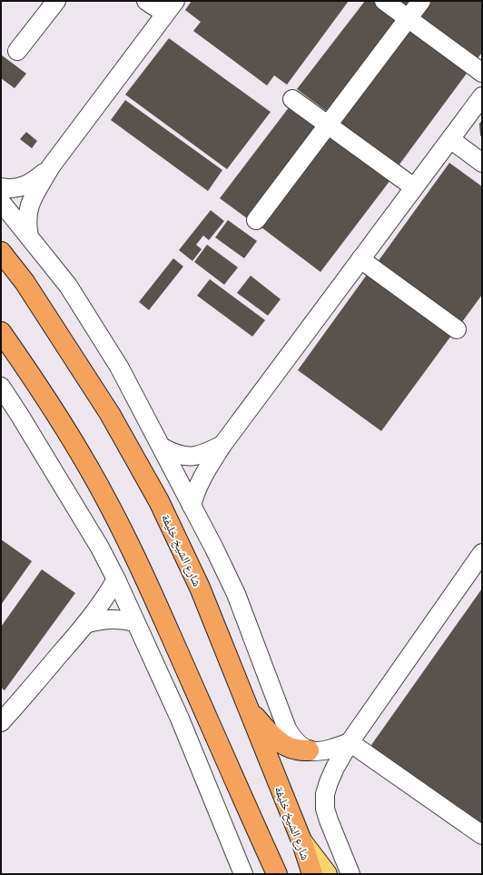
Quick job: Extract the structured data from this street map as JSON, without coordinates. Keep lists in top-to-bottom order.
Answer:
{
  "streets": {
    "highway": ["شارع الشيخ خليفة"]
  }
}
